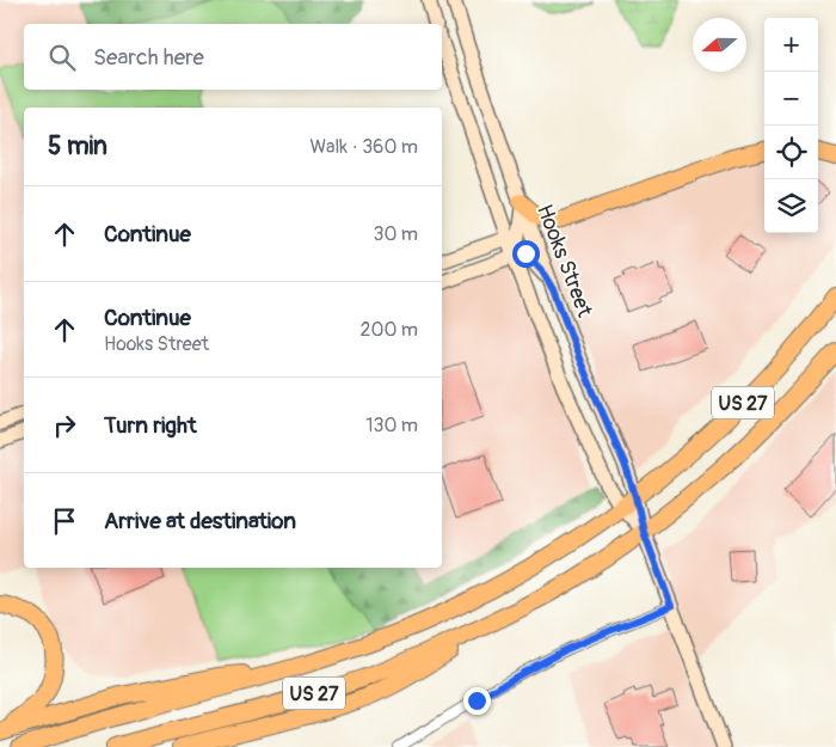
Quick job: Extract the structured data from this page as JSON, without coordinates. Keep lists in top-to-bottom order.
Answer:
{
  "streets": {
    "highway": ["US 27"],
    "street": ["Hooks Street"]
  },
  "crossings": [
    ["Hooks Street", "US 27"]
  ],
  "north": "left",
  "page": {
    "map_buttons": ["+", "−"],
    "search": "Search here",
    "heading": ["5 min", "Walk · 360 m"],
    "list": [
      ["Continue", "30 m"],
      ["Continue", "Hooks Street", "200 m"],
      ["Turn right", "130 m"],
      "Arrive at destination"
    ]
  }
}
